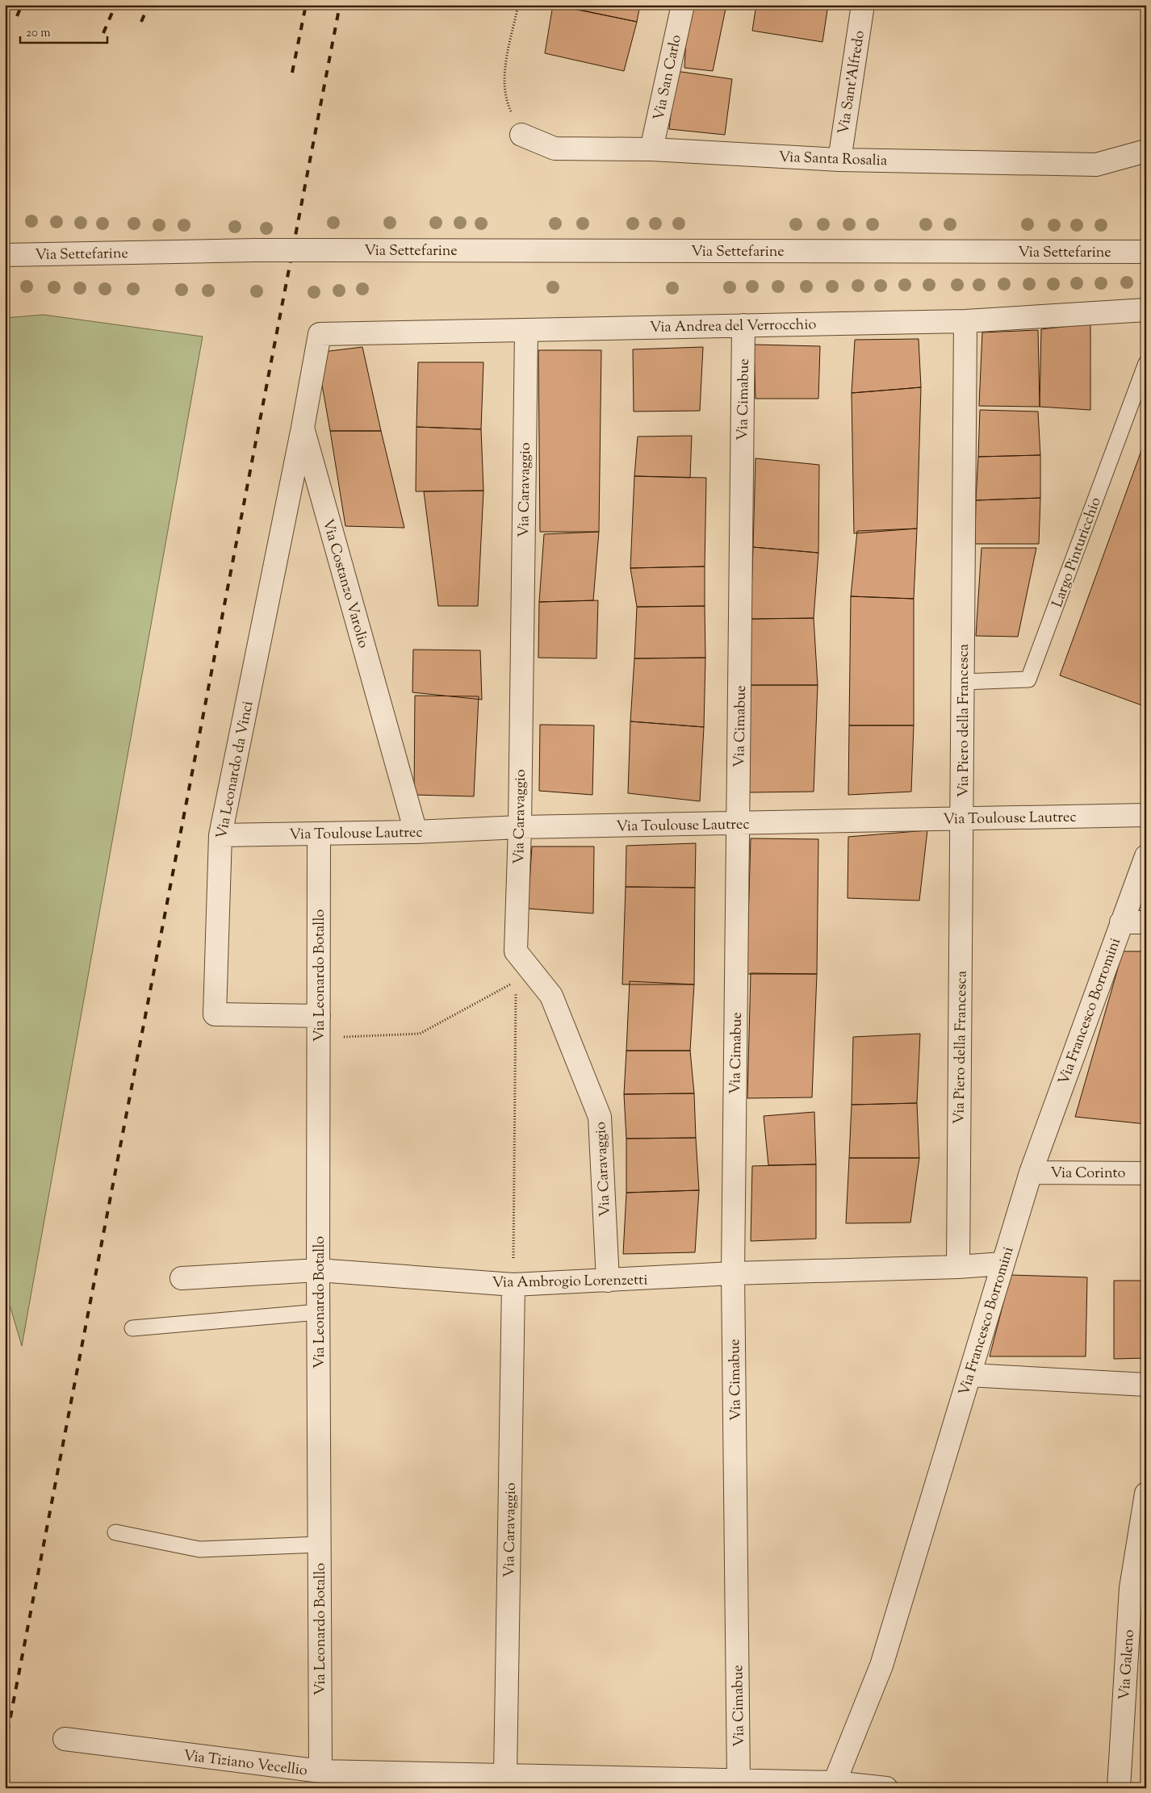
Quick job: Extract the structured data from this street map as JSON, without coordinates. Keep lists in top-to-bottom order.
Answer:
{
  "streets": {
    "street": [
      "Via San Carlo",
      "Via Sant'Alfredo",
      "Via Santa Rosalia",
      "Via Settefarine",
      "Via Andrea del Verrocchio",
      "Via Cimabue",
      "Via Caravaggio",
      "Via Costanzo Varolio",
      "Via Piero della Francesca",
      "Via Leonardo da Vinci",
      "Via Toulouse Lautrec",
      "Via Leonardo Botallo",
      "Via Francesco Borromini",
      "Via Corinto",
      "Via Ambrogio Lorenzetti",
      "Via Galeno",
      "Via Tiziano Vecellio"
    ],
    "lane": ["Largo Pinturicchio"]
  },
  "crossings": [
    ["Via San Carlo", "Via Santa Rosalia"],
    ["Via Sant'Alfredo", "Via Santa Rosalia"],
    ["Via Andrea del Verrocchio", "Via Cimabue"],
    ["Via Andrea del Verrocchio", "Via Caravaggio"],
    ["Via Andrea del Verrocchio", "Via Costanzo Varolio"],
    ["Via Andrea del Verrocchio", "Via Piero della Francesca"],
    ["Via Cimabue", "Via Toulouse Lautrec"],
    ["Via Cimabue", "Via Ambrogio Lorenzetti"],
    ["Via Cimabue", "Via Tiziano Vecellio"],
    ["Via Caravaggio", "Via Toulouse Lautrec"],
    ["Via Caravaggio", "Via Ambrogio Lorenzetti"],
    ["Via Caravaggio", "Via Tiziano Vecellio"],
    ["Largo Pinturicchio", "Via Piero della Francesca"],
    ["Via Costanzo Varolio", "Via Leonardo da Vinci"],
    ["Via Costanzo Varolio", "Via Toulouse Lautrec"],
    ["Via Piero della Francesca", "Via Toulouse Lautrec"],
    ["Via Piero della Francesca", "Via Ambrogio Lorenzetti"],
    ["Via Leonardo da Vinci", "Via Toulouse Lautrec"],
    ["Via Leonardo da Vinci", "Via Leonardo Botallo"],
    ["Via Toulouse Lautrec", "Via Leonardo Botallo"],
    ["Via Leonardo Botallo", "Via Ambrogio Lorenzetti"],
    ["Via Leonardo Botallo", "Via Tiziano Vecellio"],
    ["Via Francesco Borromini", "Via Corinto"],
    ["Via Francesco Borromini", "Via Ambrogio Lorenzetti"],
    ["Via Francesco Borromini", "Via Tiziano Vecellio"]
  ],
  "scale_bar": "20 m"
}
